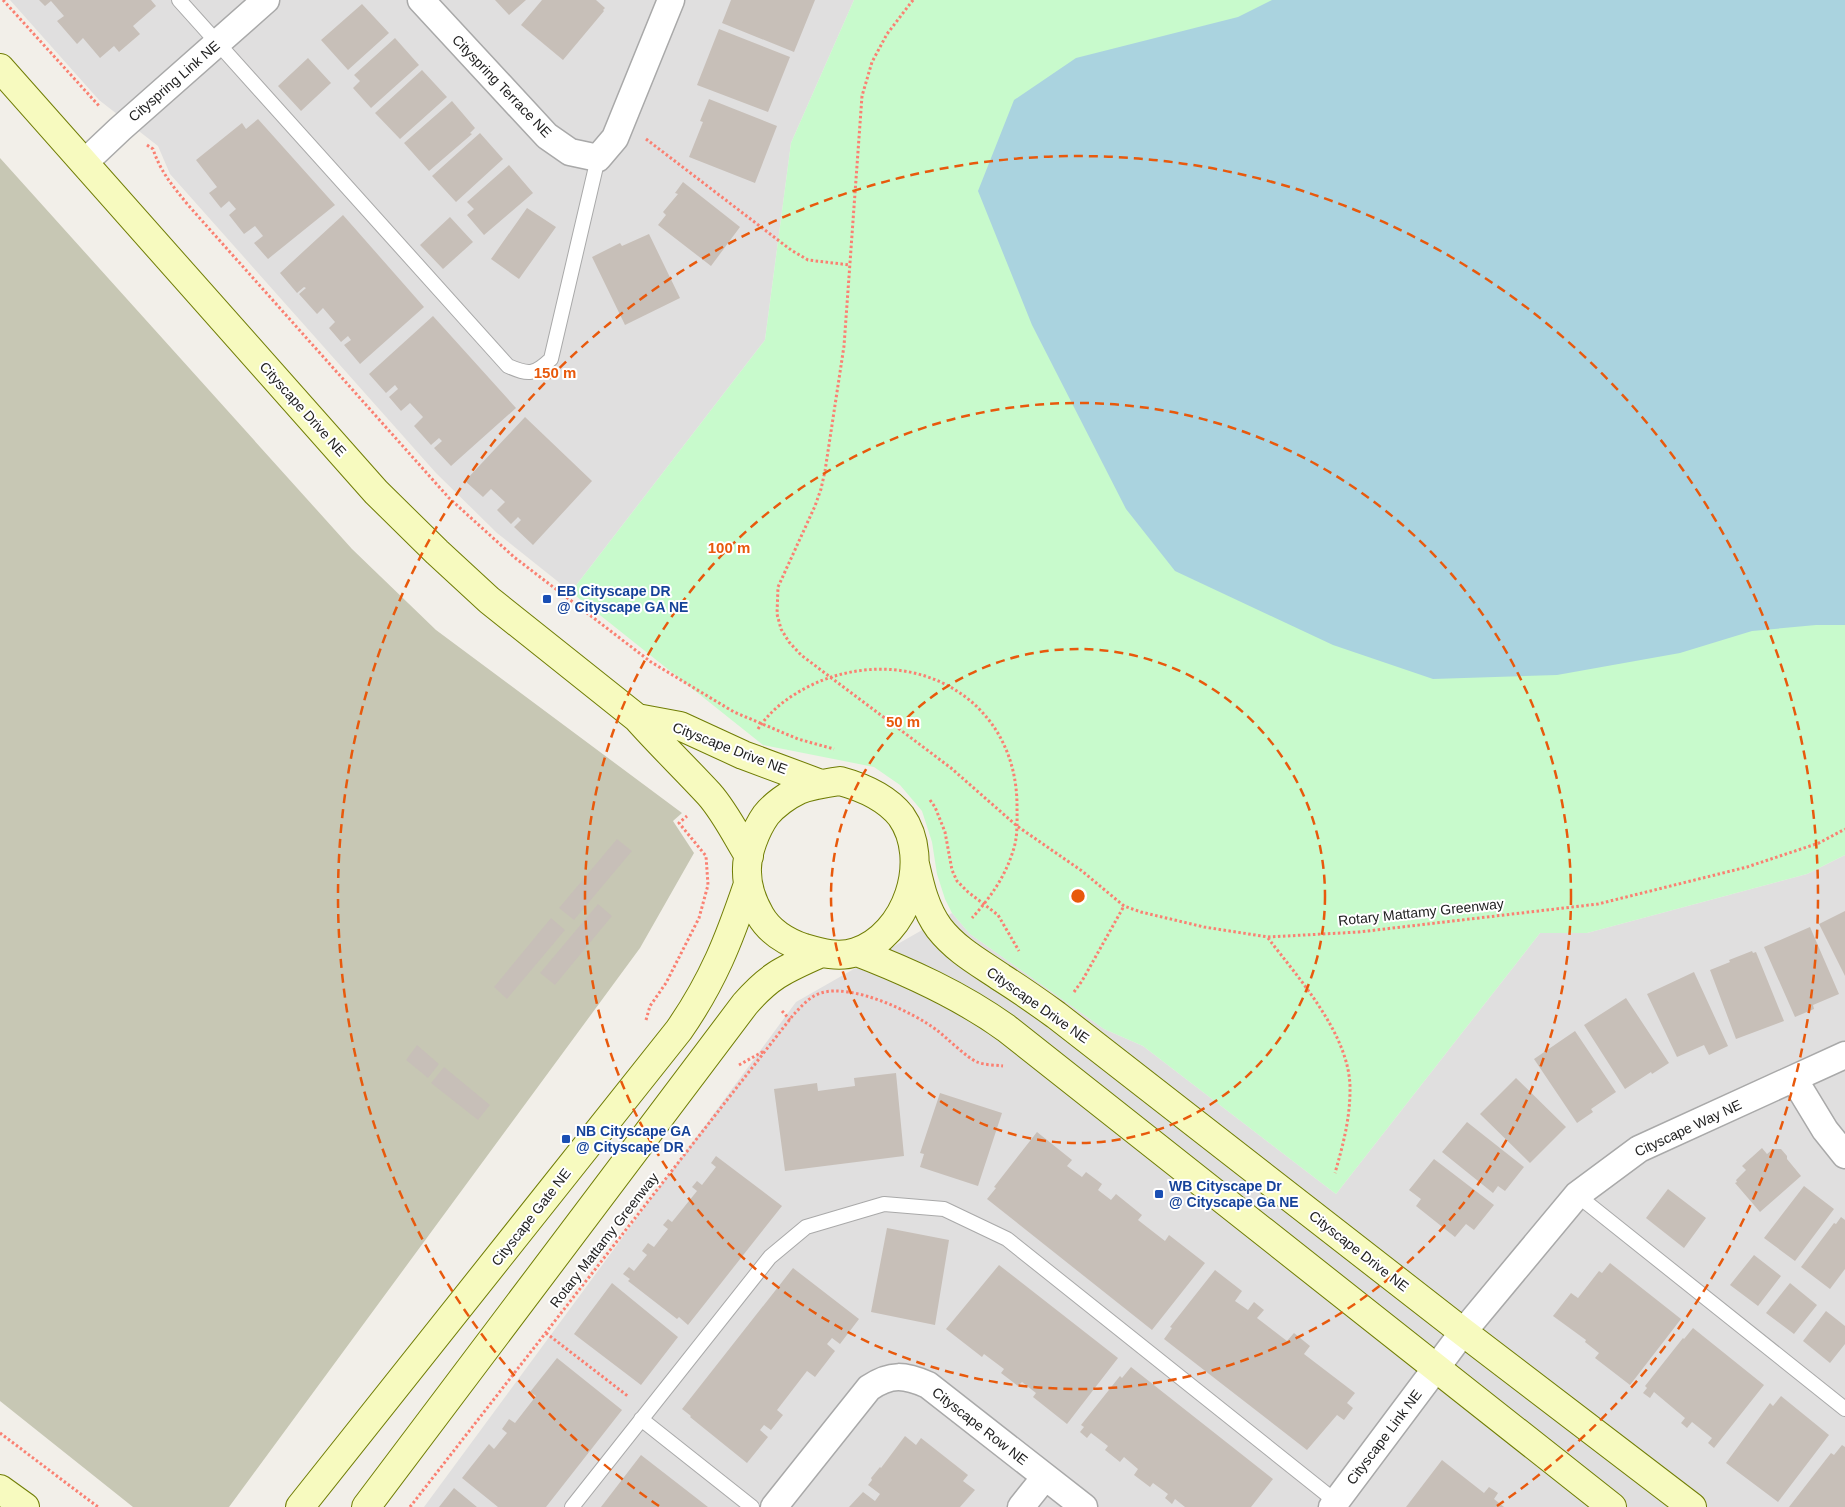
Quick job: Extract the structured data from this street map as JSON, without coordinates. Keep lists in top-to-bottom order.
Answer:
{
  "streets": {
    "street": [
      "Cityspring Link NE",
      "Cityspring Terrace NE",
      "Cityscape Drive NE",
      "Cityscape Way NE",
      "Cityscape Gate NE",
      "Cityscape Row NE",
      "Cityscape Link NE"
    ],
    "path": ["Rotary Mattamy Greenway"]
  },
  "crossings": [
    ["Cityspring Link NE", "Cityscape Drive NE"],
    ["Cityscape Drive NE", "Cityscape Way NE"],
    ["Cityscape Drive NE", "Cityscape Gate NE"],
    ["Cityscape Way NE", "Cityscape Link NE"]
  ],
  "places": {
    "transit": ["EB Cityscape DR @ Cityscape GA NE", "NB Cityscape GA @ Cityscape DR", "WB Cityscape Dr @ Cityscape Ga NE"]
  },
  "rings": ["150 m", "100 m", "50 m"]
}
